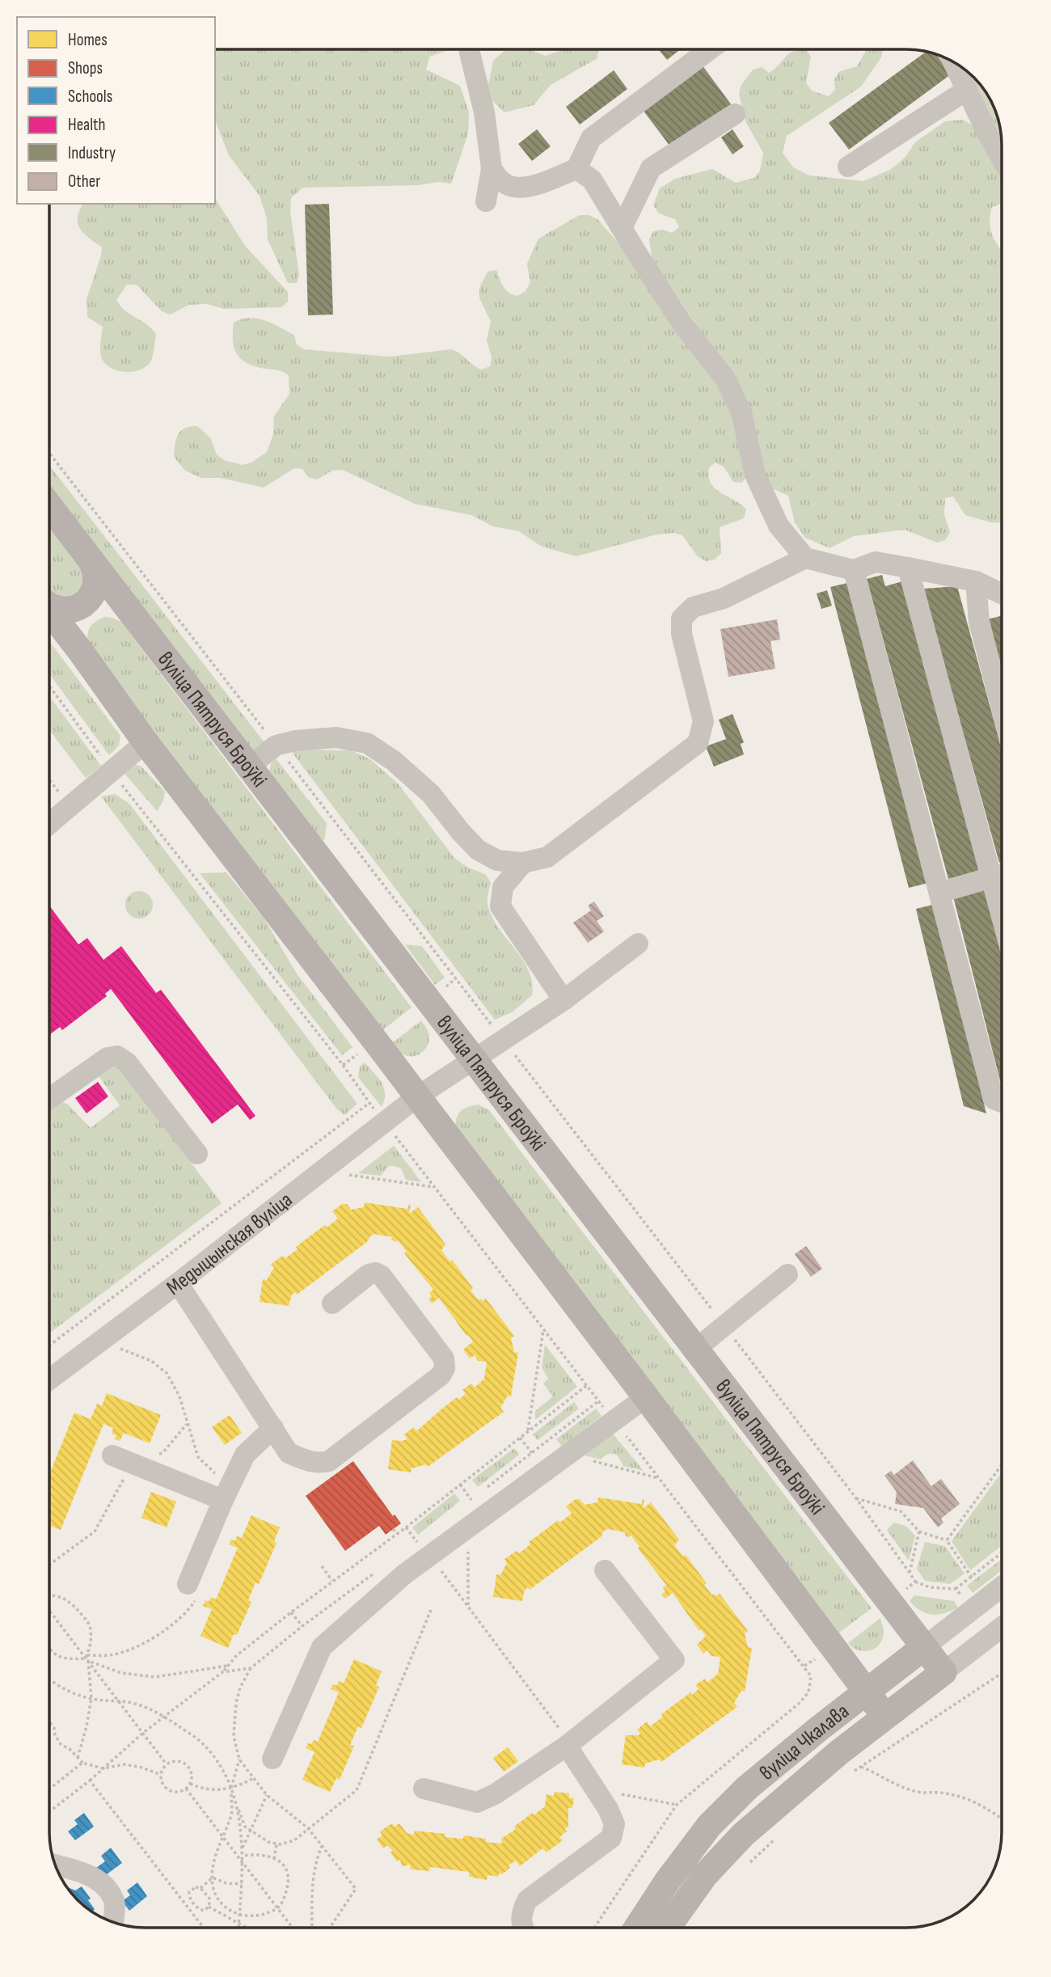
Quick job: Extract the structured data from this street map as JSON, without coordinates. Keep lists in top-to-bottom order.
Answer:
{
  "streets": {
    "main road": ["вуліца Пятруся Броўкі", "вуліца Чкалава"],
    "street": ["Медыцынская вуліца"]
  },
  "crossings": [
    ["вуліца Пятруся Броўкі", "Медыцынская вуліца"],
    ["вуліца Пятруся Броўкі", "вуліца Чкалава"]
  ],
  "legend": [
    "Homes",
    "Shops",
    "Schools",
    "Health",
    "Industry",
    "Other"
  ]
}
